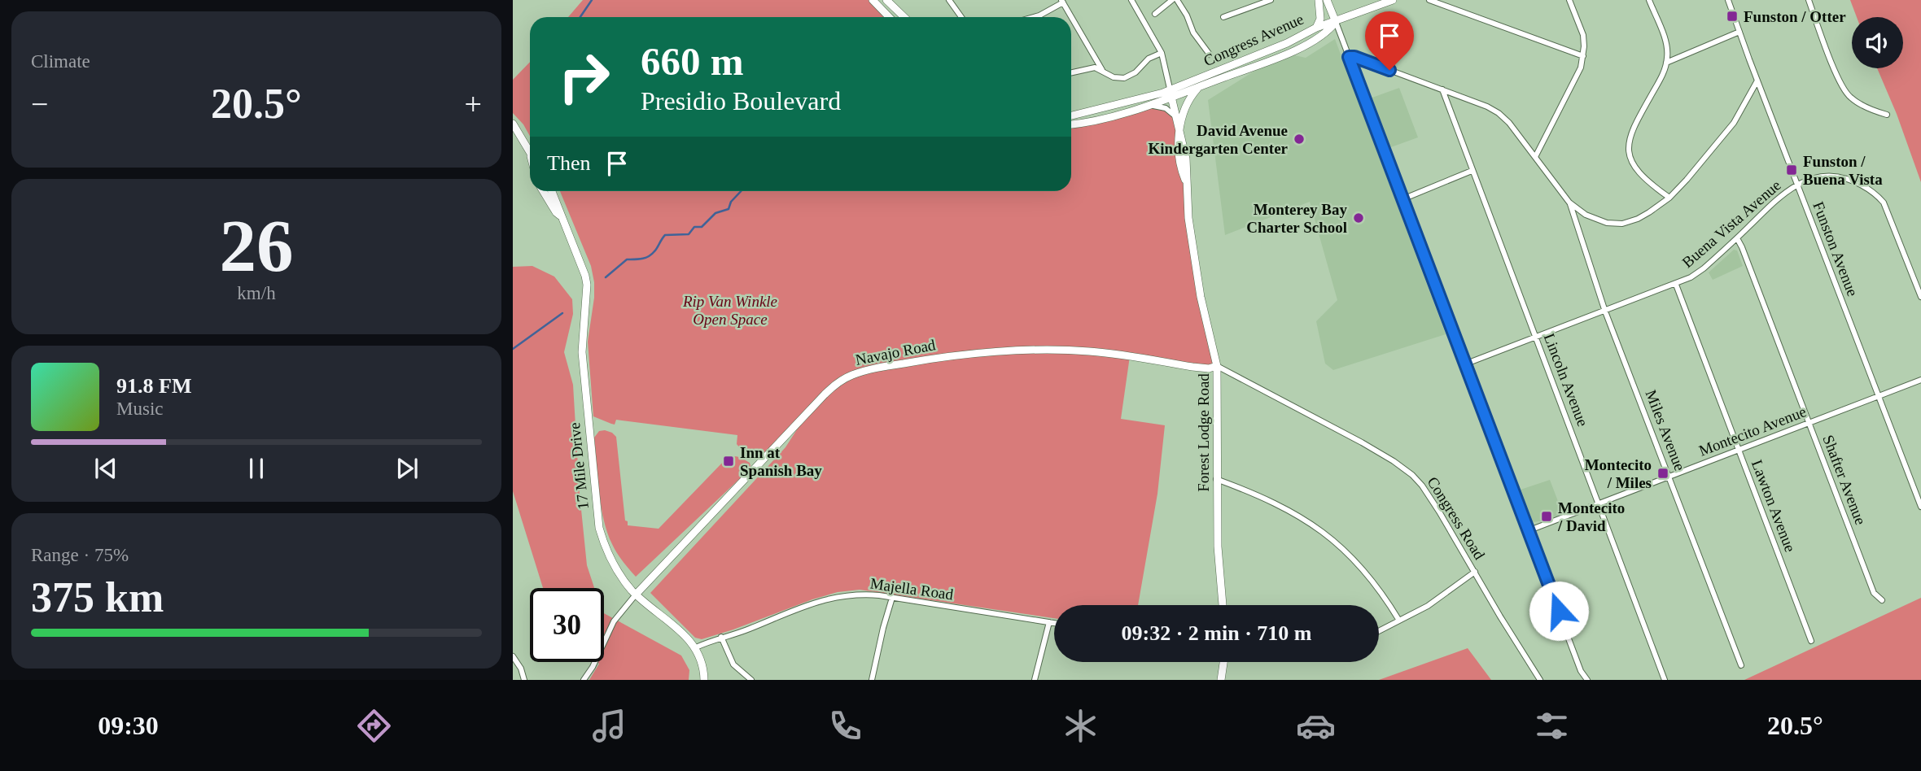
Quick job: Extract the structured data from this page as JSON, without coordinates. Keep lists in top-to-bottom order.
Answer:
{
  "streets": {
    "street": [
      "Congress Avenue",
      "Buena Vista Avenue",
      "Funston Avenue",
      "Navajo Road",
      "Lincoln Avenue",
      "Miles Avenue",
      "Montecito Avenue",
      "Forest Lodge Road",
      "17 Mile Drive",
      "Shafter Avenue",
      "Lawton Avenue",
      "Congress Road",
      "Majella Road"
    ]
  },
  "crossings": [
    ["Congress Avenue", "Forest Lodge Road"],
    ["Buena Vista Avenue", "Funston Avenue"],
    ["Buena Vista Avenue", "Lincoln Avenue"],
    ["Buena Vista Avenue", "Miles Avenue"],
    ["Buena Vista Avenue", "Shafter Avenue"],
    ["Buena Vista Avenue", "Lawton Avenue"],
    ["Funston Avenue", "Montecito Avenue"],
    ["Navajo Road", "Forest Lodge Road"],
    ["Navajo Road", "17 Mile Drive"],
    ["Navajo Road", "Congress Road"],
    ["Lincoln Avenue", "Montecito Avenue"],
    ["Miles Avenue", "Montecito Avenue"],
    ["Montecito Avenue", "Shafter Avenue"],
    ["Montecito Avenue", "Lawton Avenue"],
    ["Forest Lodge Road", "Congress Road"],
    ["17 Mile Drive", "Majella Road"]
  ],
  "parks": ["Rip Van Winkle Open Space"],
  "places": {
    "transit": [
      "Funston / Otter",
      "Funston / Buena Vista",
      "Inn at Spanish Bay",
      "Montecito / Miles",
      "Montecito / David"
    ],
    "other": ["David Avenue Kindergarten Center", "Monterey Bay Charter School"]
  },
  "page": {
    "tile": [
      "Climate",
      ["26", "km/h"],
      ["Range · 75%", "375 km"]
    ],
    "turn": ["660 m", "Presidio Boulevard"],
    "heat": ["−", "20.5°", "+"],
    "then": "Then",
    "song": ["91.8 FM", "Music"],
    "limit": "30",
    "trip": "09:32 · 2 min · 710 m",
    "tabs": ["09:30", "20.5°"]
  }
}
